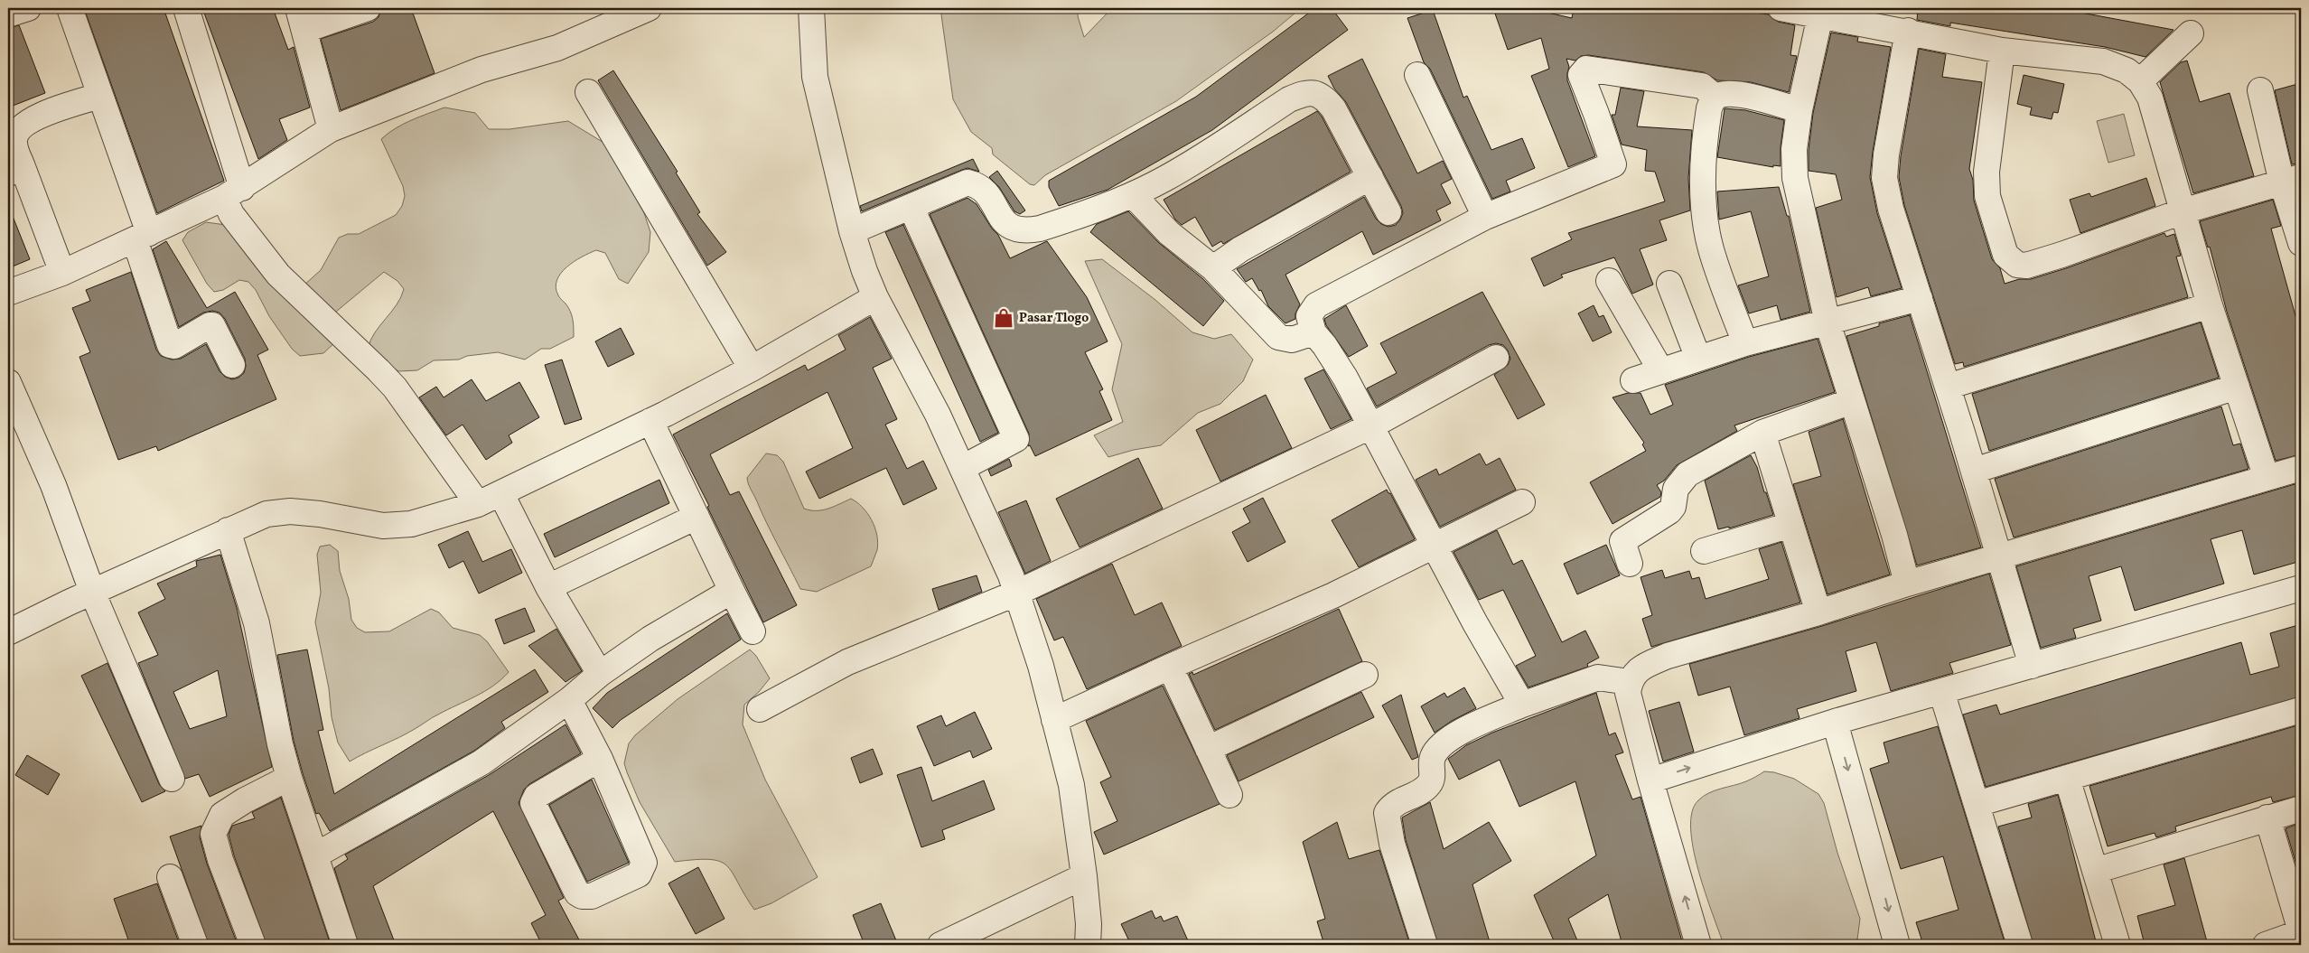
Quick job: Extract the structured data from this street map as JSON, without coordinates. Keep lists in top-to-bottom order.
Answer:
{
  "places": {
    "shop": ["Pasar Tlogo"]
  }
}
